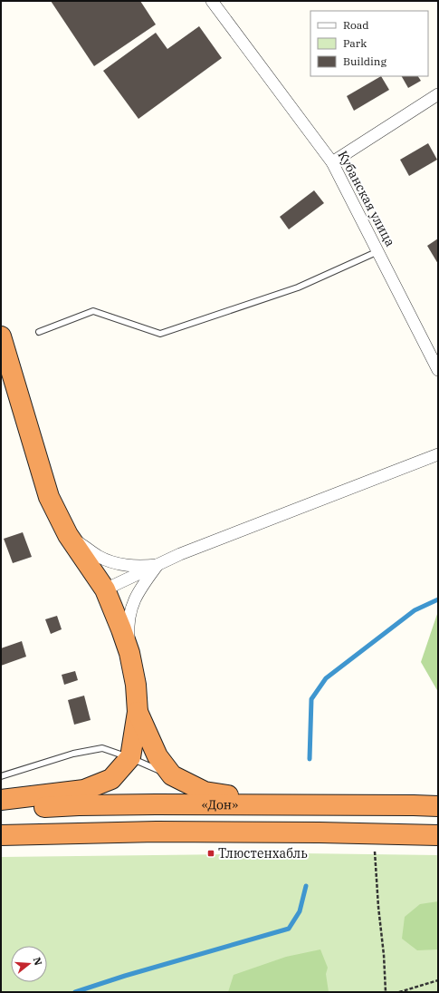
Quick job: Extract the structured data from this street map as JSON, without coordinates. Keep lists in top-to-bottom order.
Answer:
{
  "streets": {
    "highway": ["«Дон»"],
    "street": ["Кубанская улица"]
  },
  "places": {
    "transit": ["Тлюстенхабль"]
  },
  "legend": ["Road", "Park", "Building"],
  "north": "right"
}
